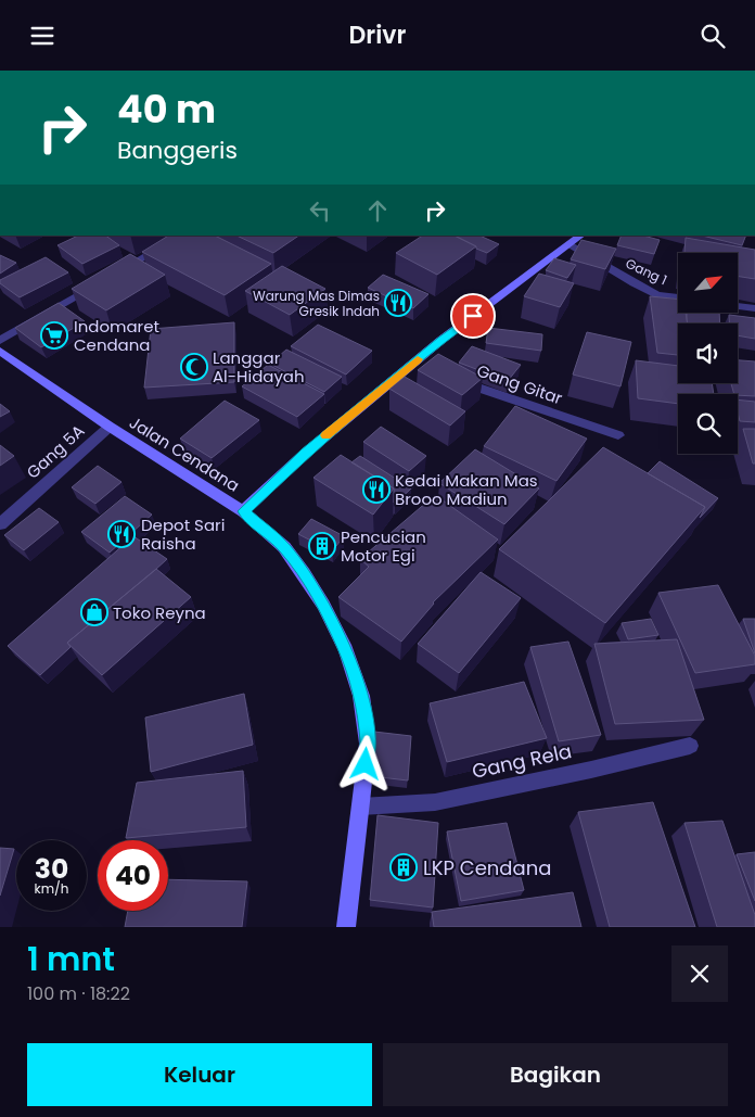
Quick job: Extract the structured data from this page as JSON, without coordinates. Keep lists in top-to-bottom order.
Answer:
{
  "streets": {
    "street": [
      "Gang 1",
      "Gang Gitar",
      "Gang 5A",
      "Jalan Cendana",
      "Gang Rela"
    ]
  },
  "crossings": [
    ["Gang 5A", "Jalan Cendana"],
    ["Jalan Cendana", "Gang Rela"]
  ],
  "places": {
    "restaurant": ["Warung Mas Dimas Gresik Indah", "Kedai Makan Mas Brooo Madiun", "Depot Sari Raisha"],
    "supermarket": ["Indomaret Cendana"],
    "mosque": ["Langgar Al-Hidayah"],
    "building": ["Pencucian Motor Egi", "LKP Cendana"],
    "shop": ["Toko Reyna"]
  },
  "north": "top right",
  "page": {
    "header": "Drivr",
    "turn": ["40 m", "Banggeris"],
    "speed": "30 km/h",
    "limit": "40",
    "heading": ["1 mnt", "100 m · 18:22"],
    "buttons": ["Keluar", "Bagikan"]
  }
}
